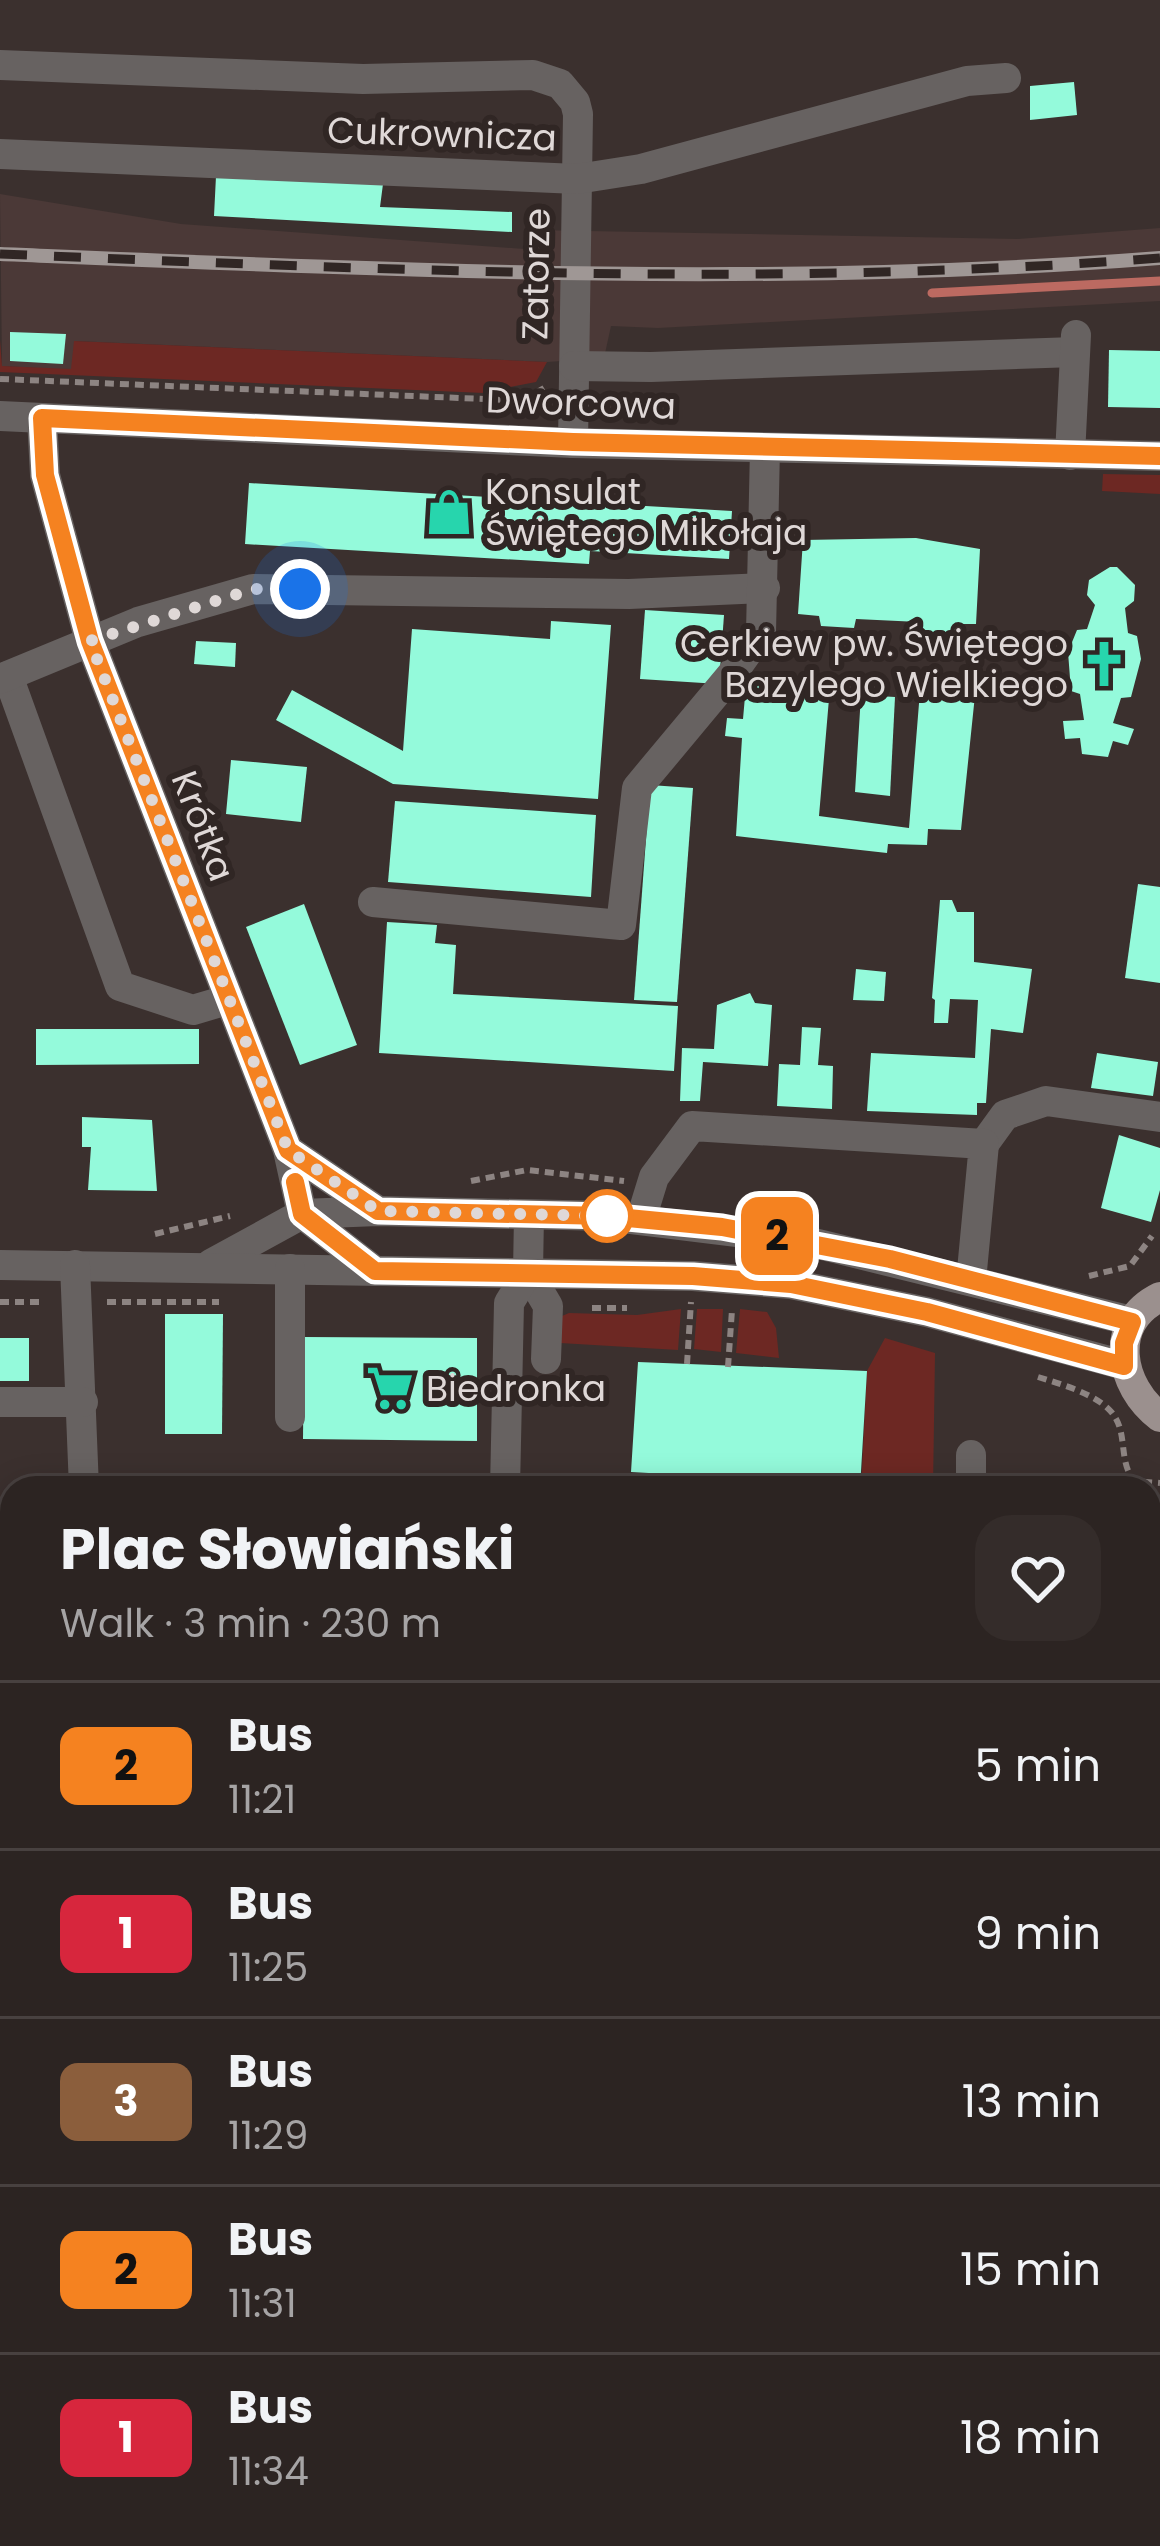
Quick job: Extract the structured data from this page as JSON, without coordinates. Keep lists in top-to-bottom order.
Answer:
{
  "streets": {
    "street": [
      "Cukrownicza",
      "Zatorze",
      "Dworcowa",
      "Krótka"
    ]
  },
  "crossings": [
    ["Cukrownicza", "Zatorze"],
    ["Zatorze", "Dworcowa"],
    ["Dworcowa", "Krótka"]
  ],
  "places": {
    "shop": ["Konsulat Świętego Mikołaja"],
    "church": ["Cerkiew pw. Świętego Bazylego Wielkiego"],
    "supermarket": ["Biedronka"]
  },
  "lines": ["bus line 2"],
  "page": {
    "on_map": "2",
    "heading": ["Plac Słowiański", "Walk · 3 min · 230 m"],
    "list": [
      {
        "mark": "2",
        "name": "Bus",
        "note": "11:21",
        "value": "5 min"
      },
      {
        "mark": "1",
        "name": "Bus",
        "note": "11:25",
        "value": "9 min"
      },
      {
        "mark": "3",
        "name": "Bus",
        "note": "11:29",
        "value": "13 min"
      },
      {
        "mark": "2",
        "name": "Bus",
        "note": "11:31",
        "value": "15 min"
      },
      {
        "mark": "1",
        "name": "Bus",
        "note": "11:34",
        "value": "18 min"
      }
    ]
  }
}
